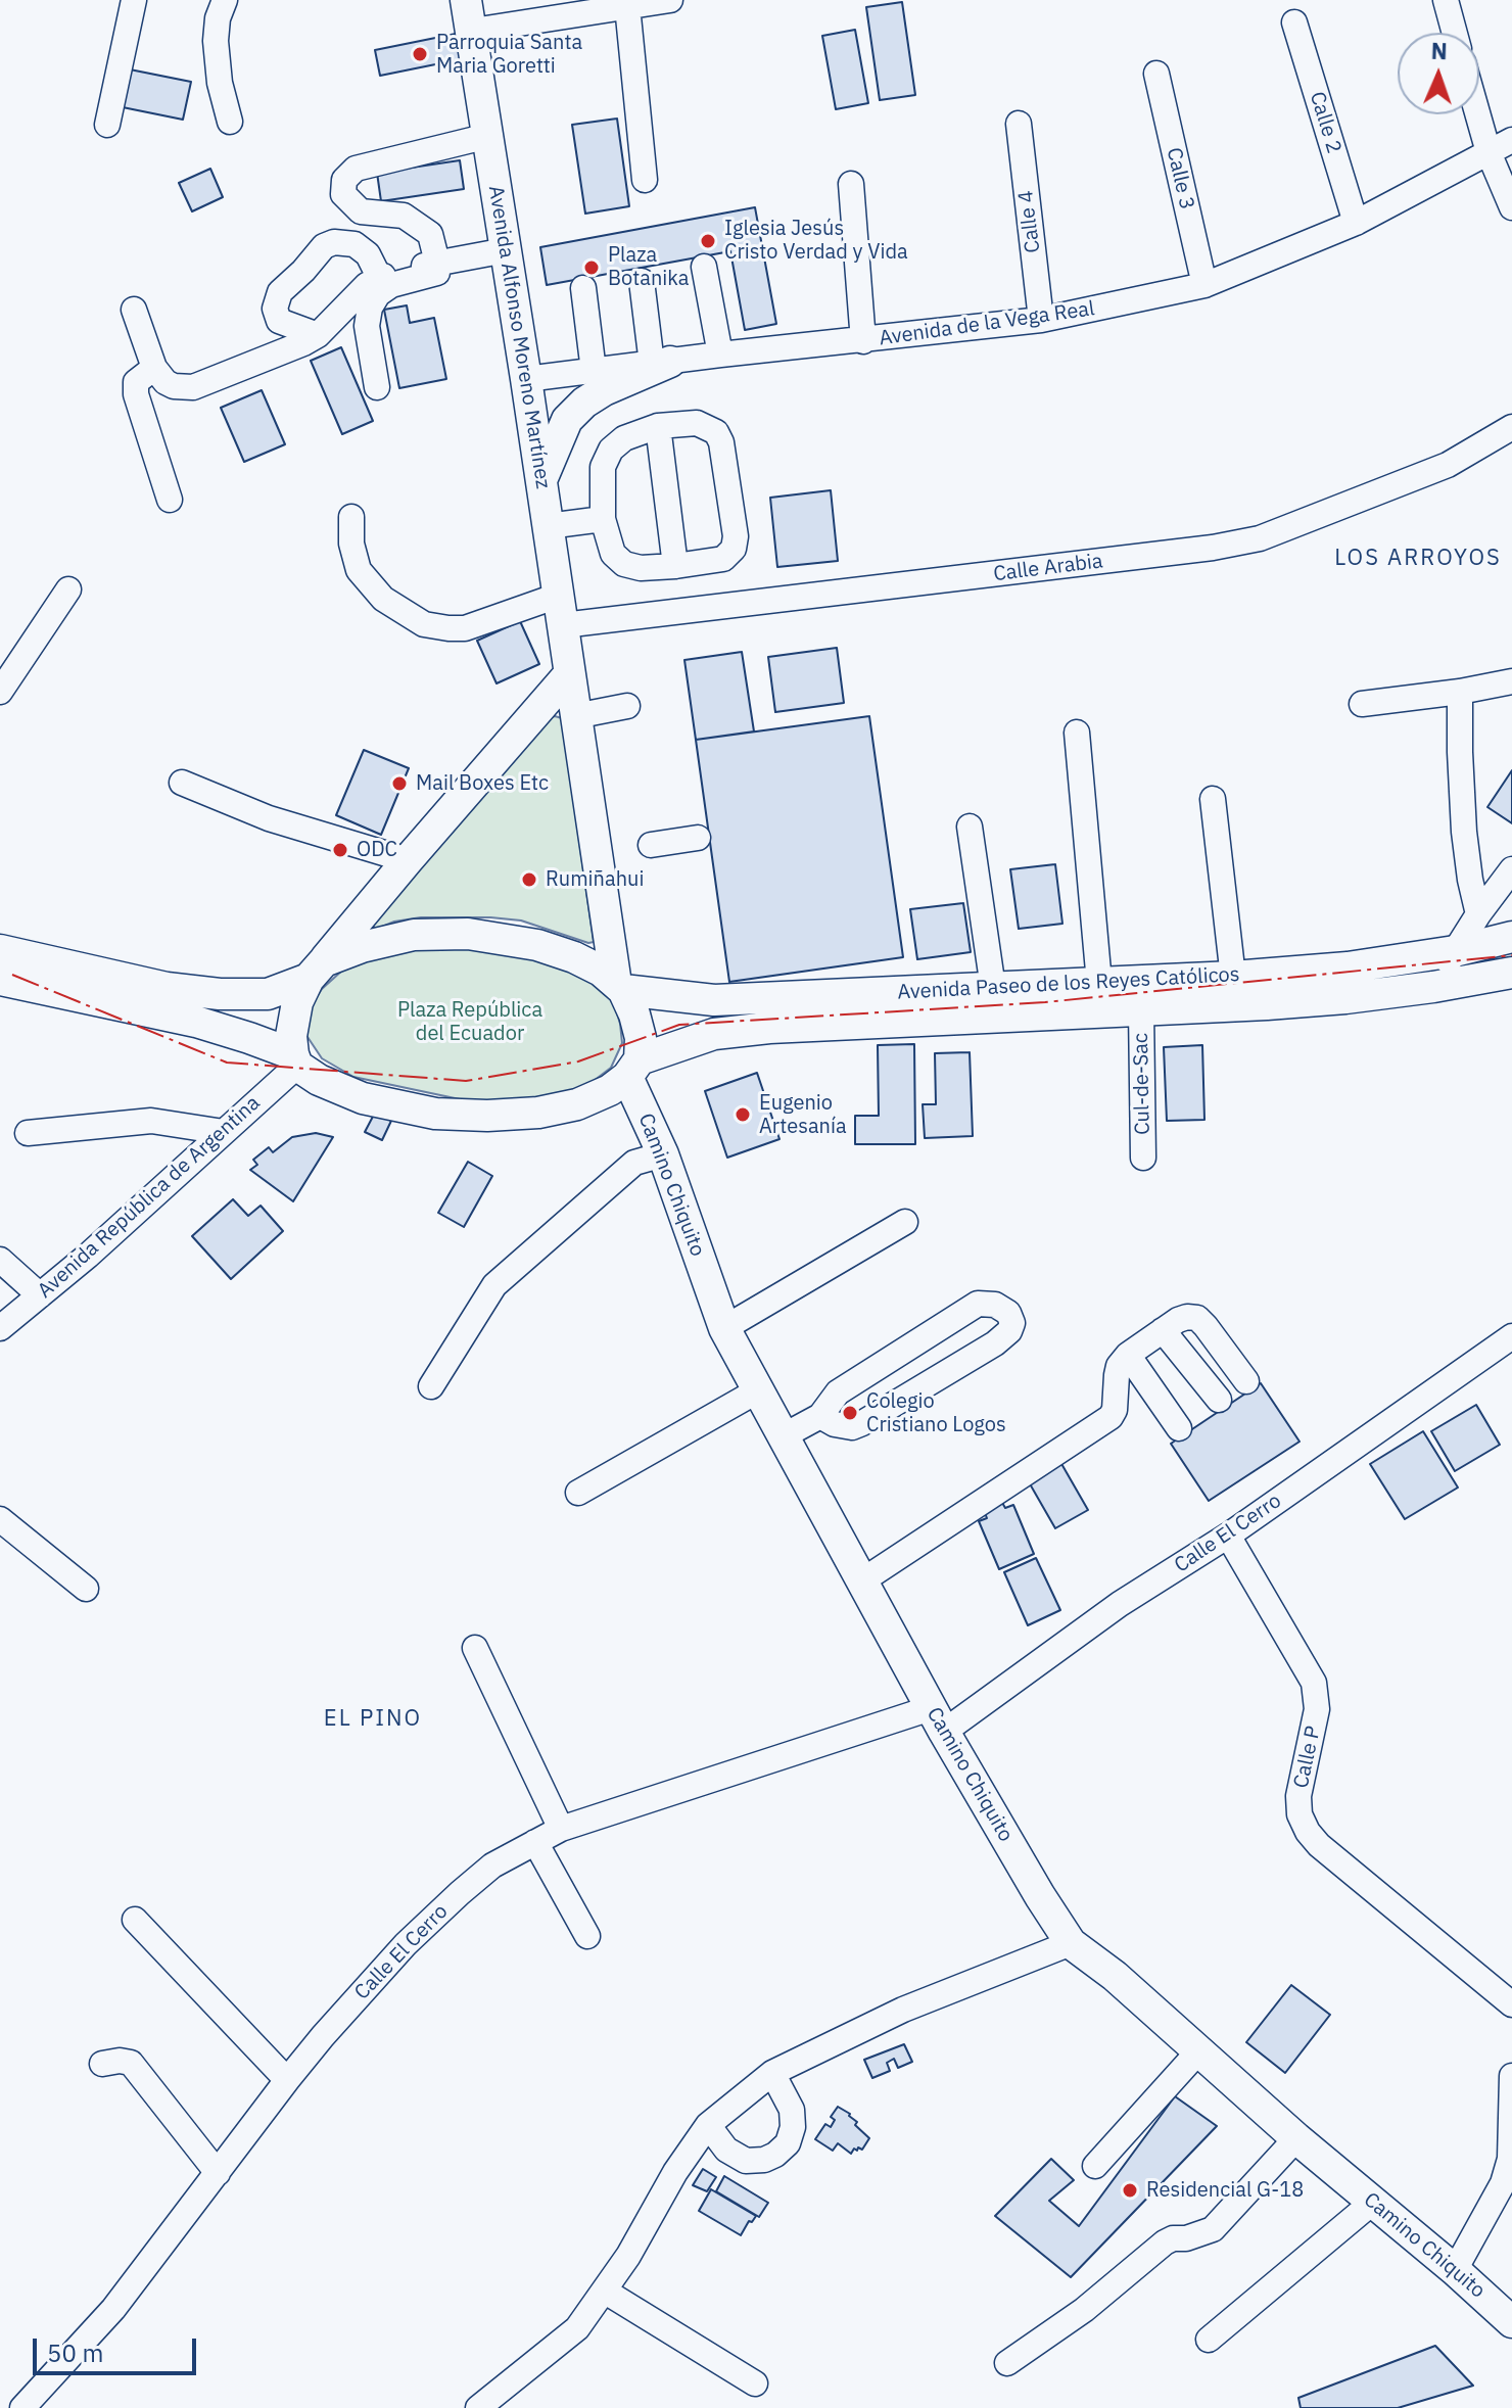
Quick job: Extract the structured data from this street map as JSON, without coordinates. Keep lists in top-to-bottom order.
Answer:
{
  "streets": {
    "main road": ["Avenida Alfonso Moreno Martínez", "Avenida Paseo de los Reyes Católicos", "Camino Chiquito"],
    "street": [
      "Calle 2",
      "Calle 3",
      "Calle 4",
      "Avenida de la Vega Real",
      "Calle Arabia",
      "Cul-de-Sac",
      "Avenida República de Argentina",
      "Calle El Cerro",
      "Calle P"
    ]
  },
  "crossings": [
    ["Calle 2", "Avenida de la Vega Real"],
    ["Calle 3", "Avenida de la Vega Real"],
    ["Calle 4", "Avenida de la Vega Real"],
    ["Avenida de la Vega Real", "Avenida Alfonso Moreno Martínez"],
    ["Avenida Alfonso Moreno Martínez", "Calle Arabia"],
    ["Avenida Alfonso Moreno Martínez", "Avenida Paseo de los Reyes Católicos"],
    ["Avenida Paseo de los Reyes Católicos", "Cul-de-Sac"],
    ["Avenida Paseo de los Reyes Católicos", "Camino Chiquito"],
    ["Camino Chiquito", "Calle El Cerro"],
    ["Calle El Cerro", "Calle P"]
  ],
  "districts": ["LOS ARROYOS", "EL PINO"],
  "parks": ["Plaza República del Ecuador"],
  "places": [
    "Parroquia Santa Maria Goretti",
    "Iglesia Jesús Cristo Verdad y Vida",
    "Plaza Botanika",
    "Mail Boxes Etc",
    "ODC",
    "Rumiñahui",
    "Eugenio Artesanía",
    "Colegio Cristiano Logos",
    "Residencial G-18"
  ],
  "scale_bar": "50 m",
  "north": "top"
}
